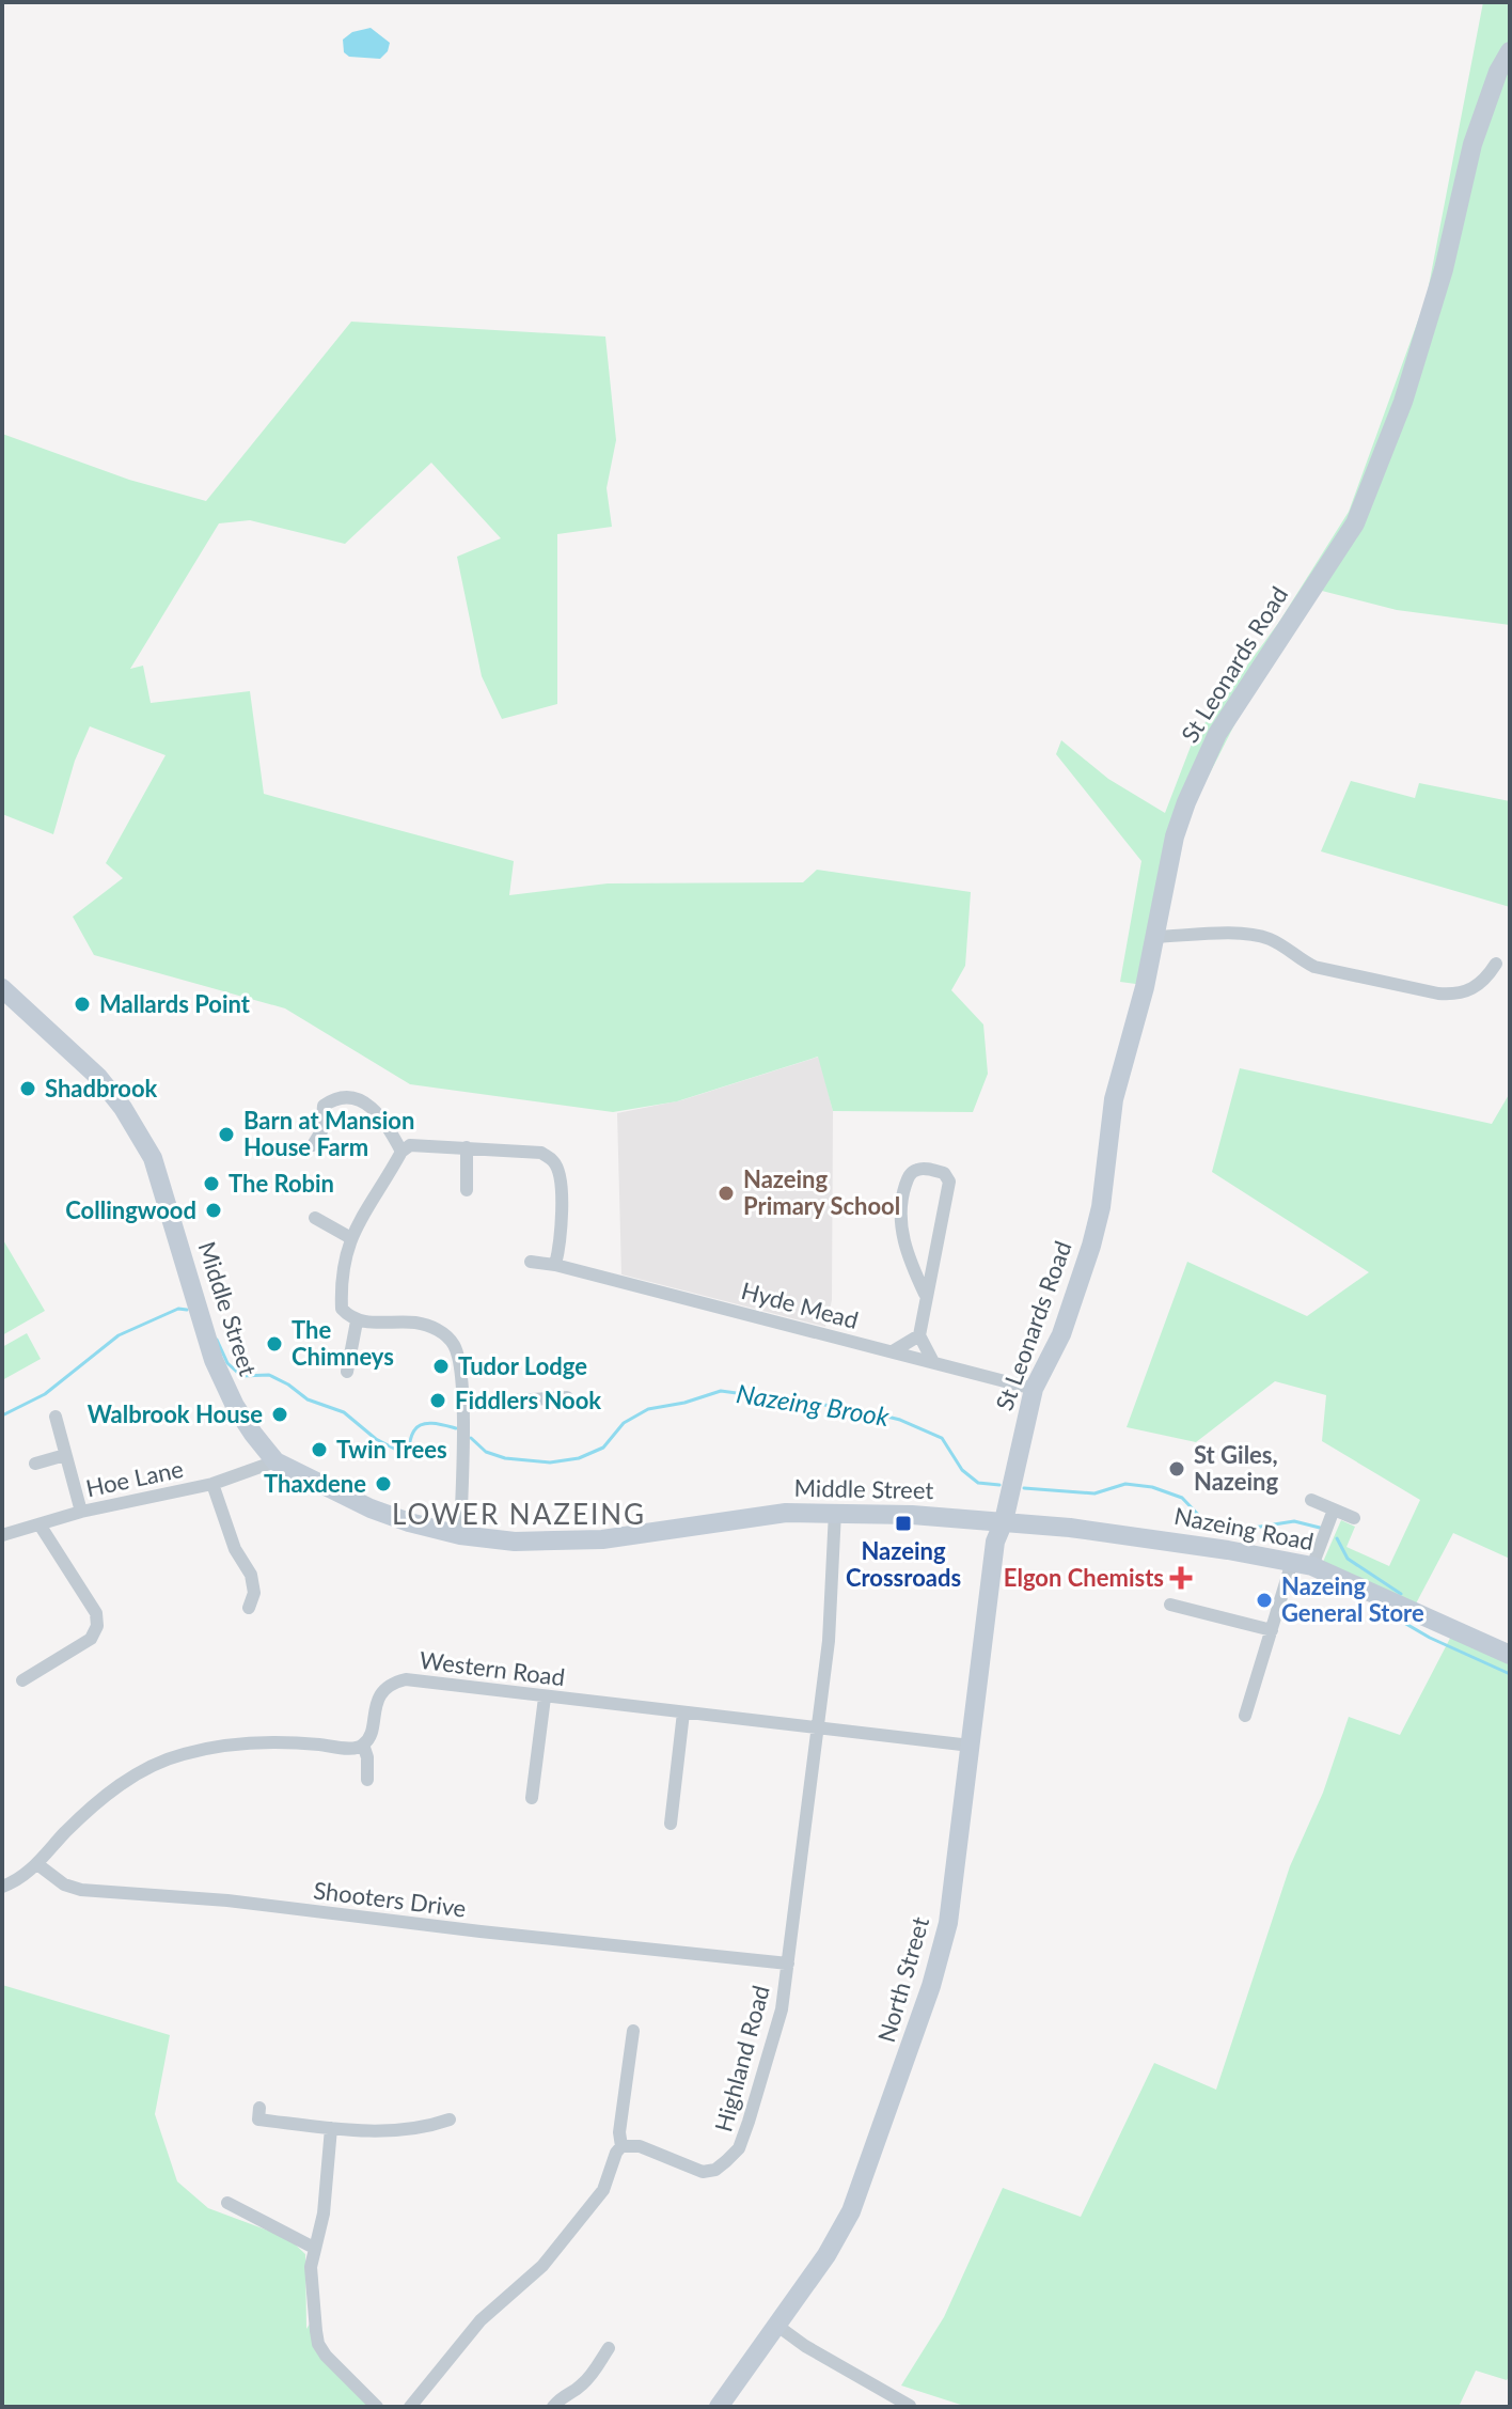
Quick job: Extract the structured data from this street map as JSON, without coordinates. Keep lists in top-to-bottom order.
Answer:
{
  "streets": {
    "street": [
      "St Leonards Road",
      "Hyde Mead",
      "Middle Street",
      "Hoe Lane",
      "Nazeing Road",
      "Western Road",
      "Shooters Drive",
      "North Street",
      "Highland Road"
    ]
  },
  "crossings": [
    ["St Leonards Road", "Hyde Mead"],
    ["St Leonards Road", "Middle Street"],
    ["St Leonards Road", "Nazeing Road"],
    ["St Leonards Road", "North Street"],
    ["Middle Street", "Hoe Lane"],
    ["Middle Street", "Nazeing Road"],
    ["Middle Street", "North Street"],
    ["Middle Street", "Highland Road"],
    ["Nazeing Road", "North Street"],
    ["Western Road", "North Street"],
    ["Western Road", "Highland Road"],
    ["Shooters Drive", "Highland Road"]
  ],
  "districts": ["LOWER NAZEING"],
  "water": ["Nazeing Brook"],
  "places": {
    "other": [
      "Mallards Point",
      "Shadbrook",
      "Barn at Mansion House Farm",
      "The Robin",
      "Nazeing Primary School",
      "Collingwood",
      "The Chimneys",
      "Tudor Lodge",
      "Fiddlers Nook",
      "Walbrook House",
      "Twin Trees",
      "St Giles, Nazeing",
      "Thaxdene",
      "Nazeing General Store"
    ],
    "transit": ["Nazeing Crossroads"],
    "health": ["Elgon Chemists"]
  }
}
